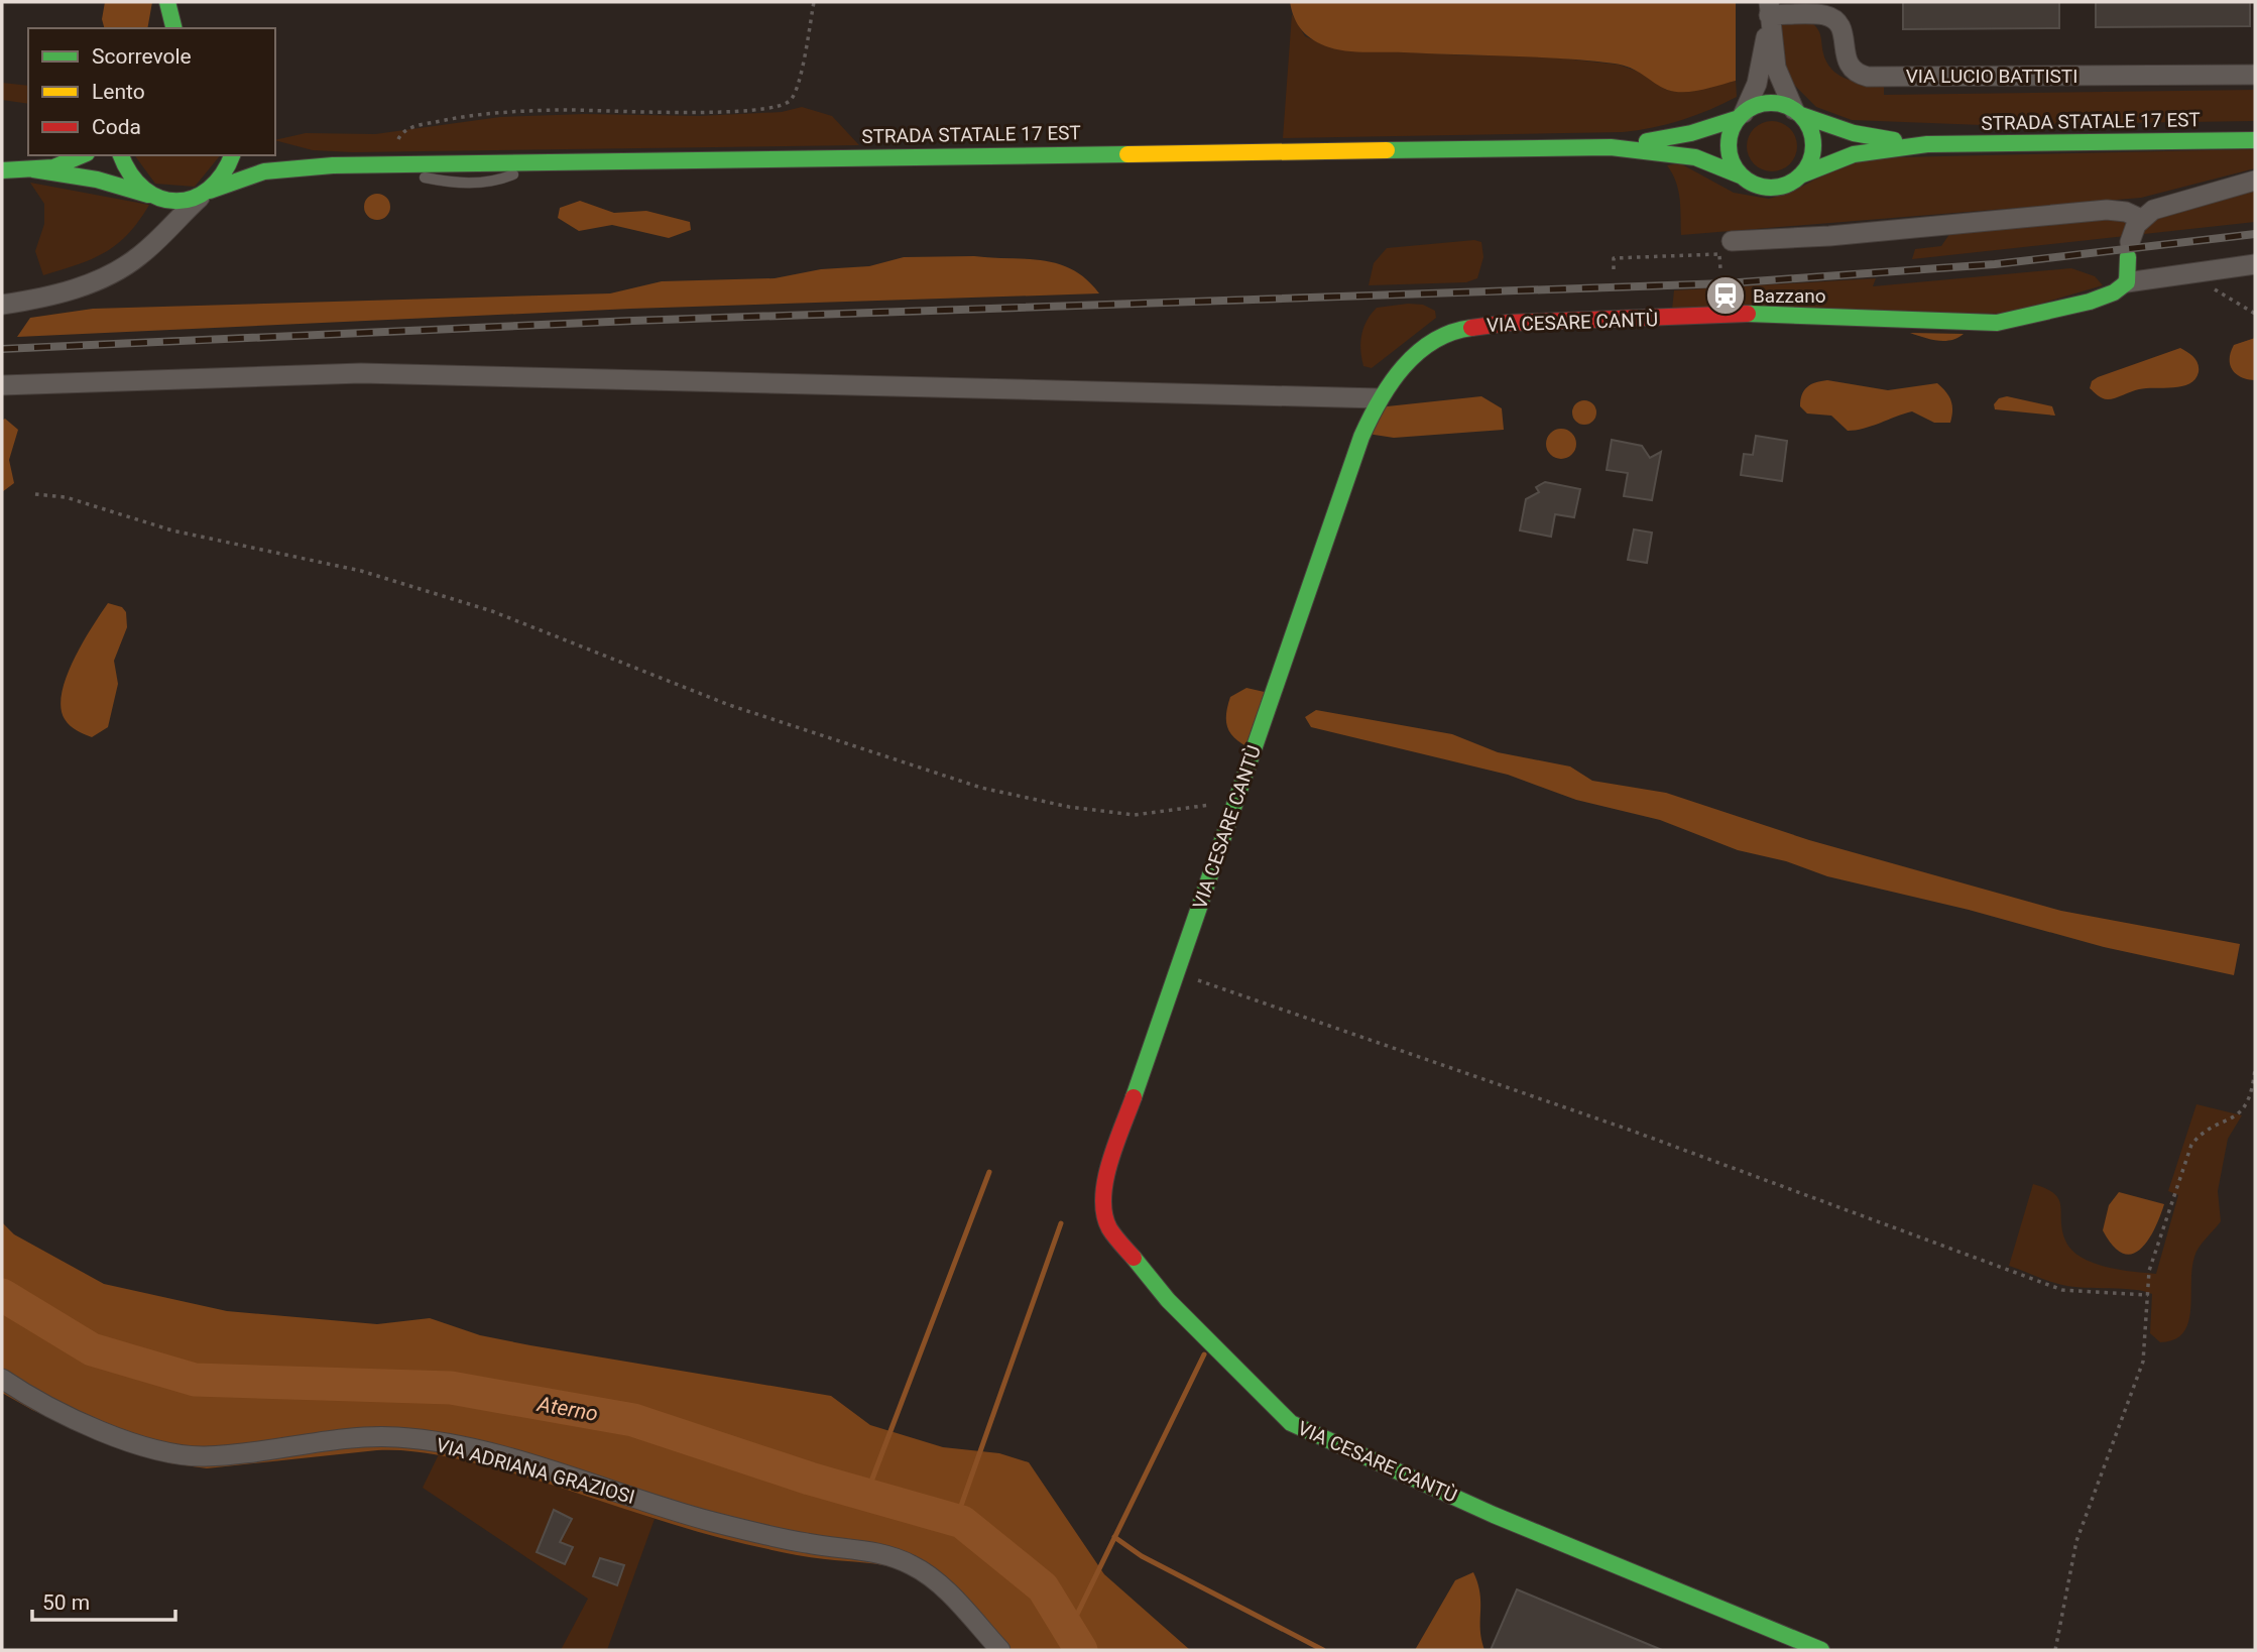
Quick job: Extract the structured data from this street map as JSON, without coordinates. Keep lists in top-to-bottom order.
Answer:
{
  "streets": {
    "main road": ["STRADA STATALE 17 EST", "VIA CESARE CANTÙ"],
    "street": ["VIA LUCIO BATTISTI", "VIA ADRIANA GRAZIOSI"]
  },
  "water": ["Aterno"],
  "places": {
    "station": ["Bazzano"]
  },
  "legend": ["Scorrevole", "Lento", "Coda"],
  "scale_bar": "50 m"
}
